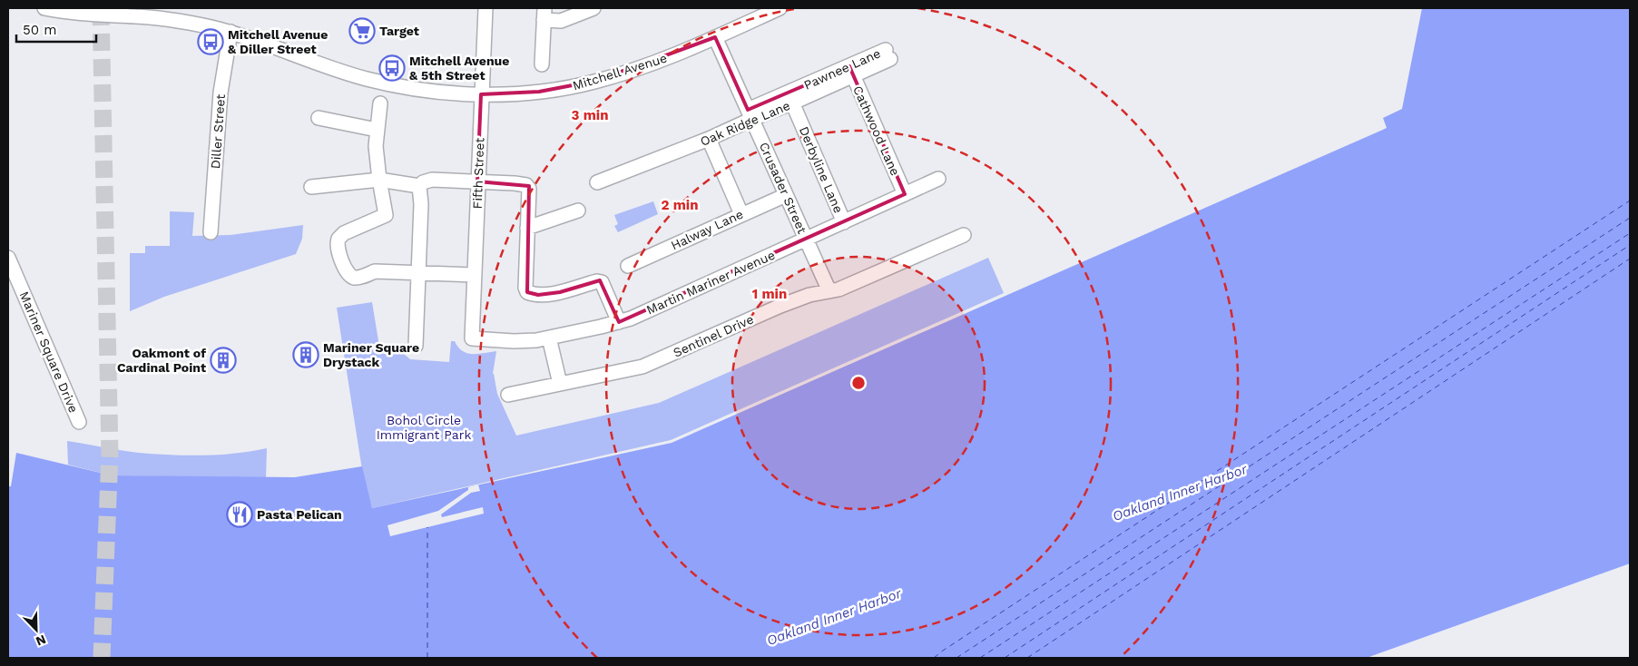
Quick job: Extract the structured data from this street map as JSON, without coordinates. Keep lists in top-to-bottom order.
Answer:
{
  "streets": {
    "street": [
      "Pawnee Lane",
      "Mitchell Avenue",
      "Oak Ridge Lane",
      "Cathwood Lane",
      "Diller Street",
      "Derbyline Lane",
      "Fifth Street",
      "Crusader Street",
      "Halway Lane",
      "Martin Mariner Avenue",
      "Sentinel Drive",
      "Mariner Square Drive"
    ]
  },
  "crossings": [
    ["Pawnee Lane", "Oak Ridge Lane"],
    ["Pawnee Lane", "Derbyline Lane"],
    ["Pawnee Lane", "Crusader Street"],
    ["Mitchell Avenue", "Diller Street"],
    ["Mitchell Avenue", "Fifth Street"],
    ["Mitchell Avenue", "Crusader Street"],
    ["Oak Ridge Lane", "Cathwood Lane"],
    ["Oak Ridge Lane", "Derbyline Lane"],
    ["Oak Ridge Lane", "Crusader Street"],
    ["Cathwood Lane", "Martin Mariner Avenue"],
    ["Derbyline Lane", "Martin Mariner Avenue"],
    ["Fifth Street", "Martin Mariner Avenue"],
    ["Crusader Street", "Halway Lane"],
    ["Crusader Street", "Martin Mariner Avenue"],
    ["Crusader Street", "Sentinel Drive"]
  ],
  "water": ["Oakland Inner Harbor"],
  "parks": ["Bohol Circle Immigrant Park"],
  "places": {
    "supermarket": ["Target"],
    "bus stop": ["Mitchell Avenue & Diller Street", "Mitchell Avenue & 5th Street"],
    "building": ["Mariner Square Drystack", "Oakmont of Cardinal Point"],
    "restaurant": ["Pasta Pelican"]
  },
  "scale_bar": "50 m",
  "north": "bottom right",
  "rings": ["3 min", "2 min", "1 min"]
}
